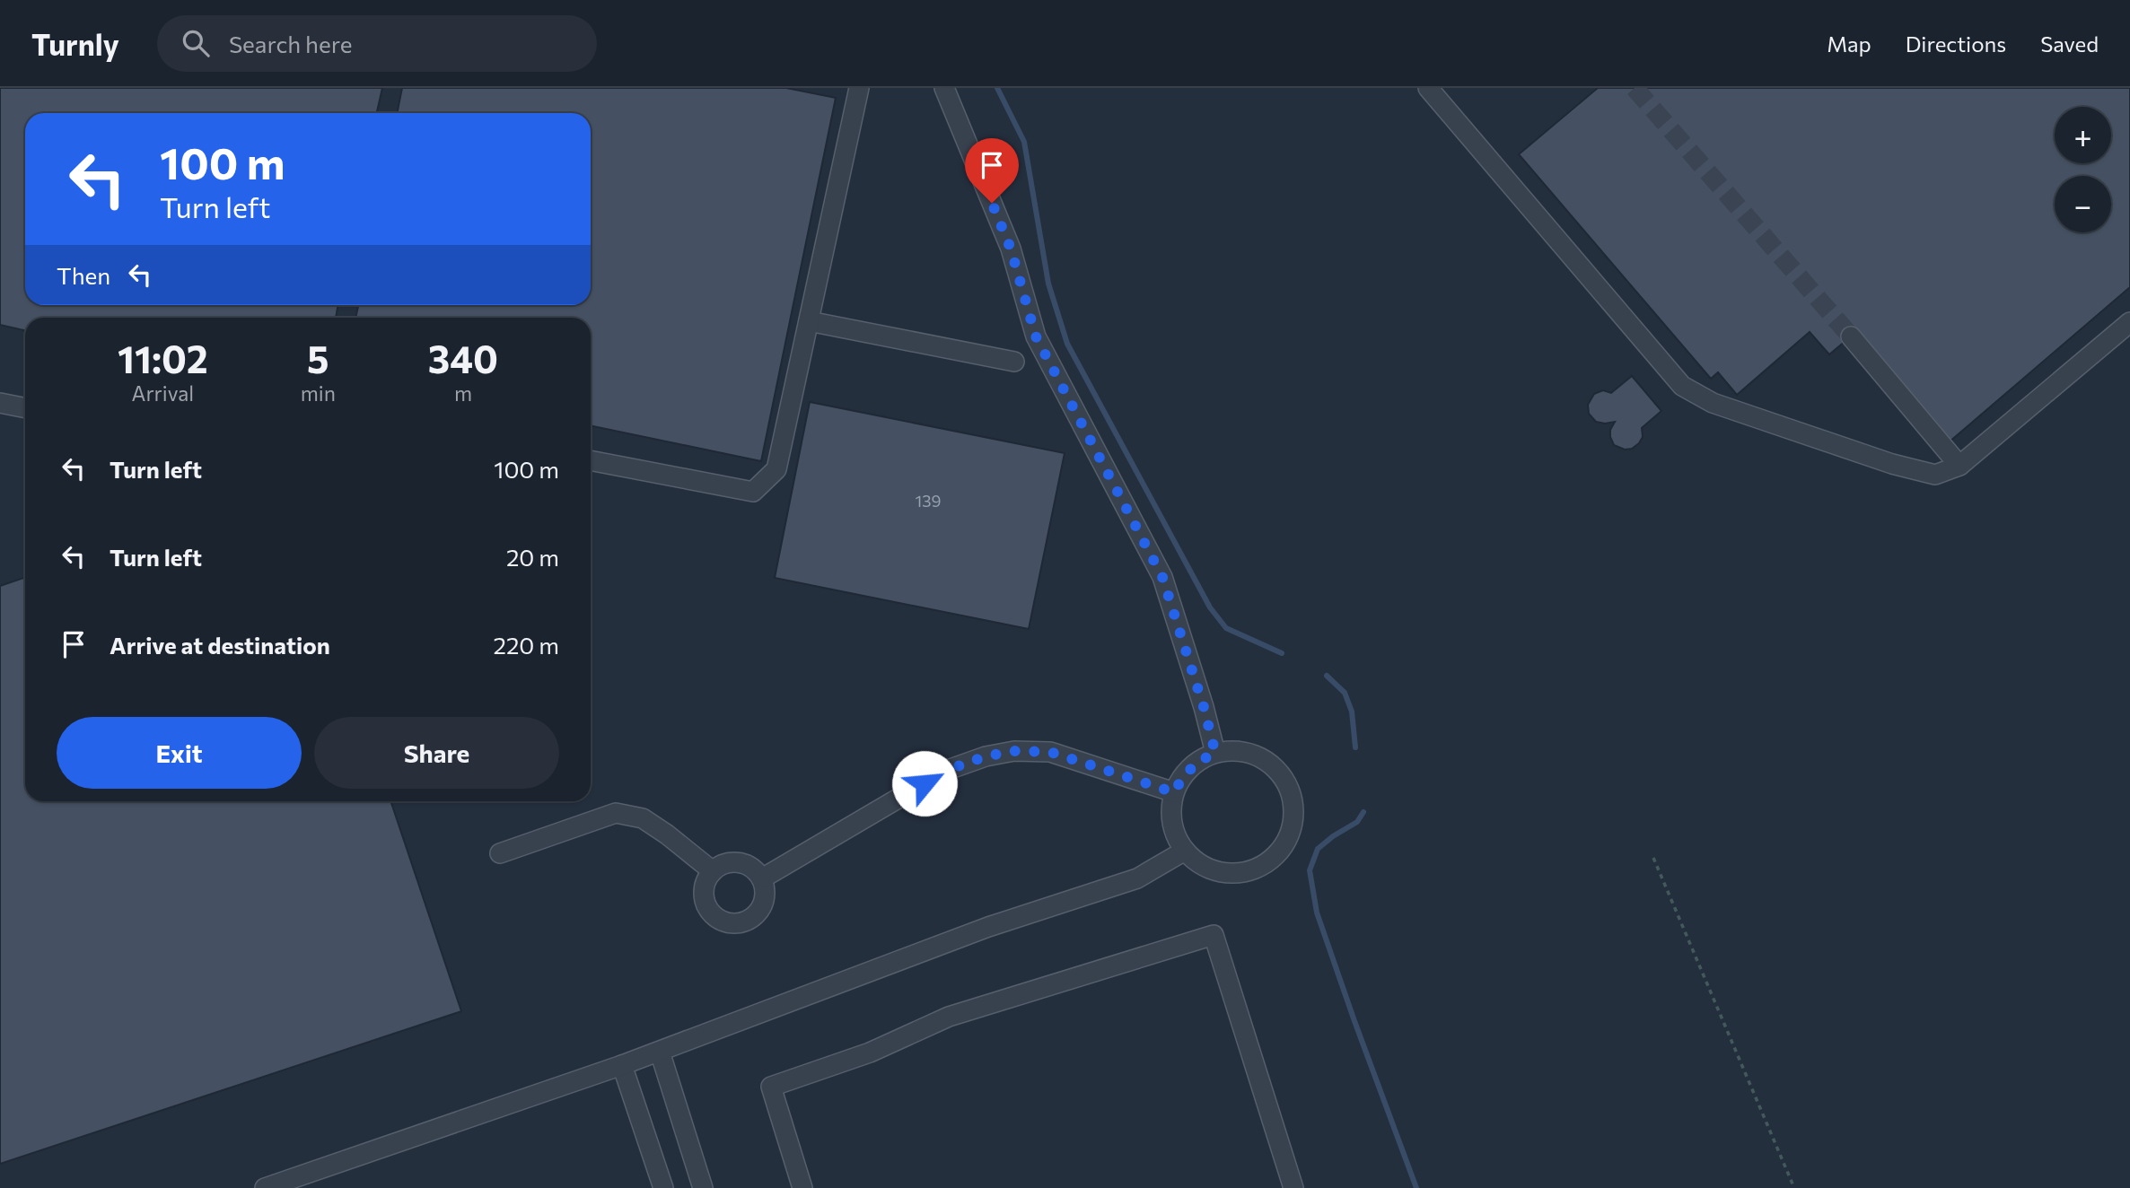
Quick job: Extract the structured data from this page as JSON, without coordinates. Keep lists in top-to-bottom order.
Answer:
{
  "house_numbers": ["139"],
  "page": {
    "header": "Turnly",
    "search": "Search here",
    "nav": ["Map", "Directions", "Saved"],
    "map_buttons": ["+", "−"],
    "turn": ["100 m", "Turn left"],
    "then": "Then",
    "eta": [
      "11:02",
      "Arrival",
      "5",
      "min",
      "340",
      "m"
    ],
    "list": [
      {
        "name": "Turn left",
        "value": "100 m"
      },
      {
        "name": "Turn left",
        "value": "20 m"
      },
      {
        "name": "Arrive at destination",
        "value": "220 m"
      }
    ],
    "buttons": ["Exit", "Share"]
  }
}
